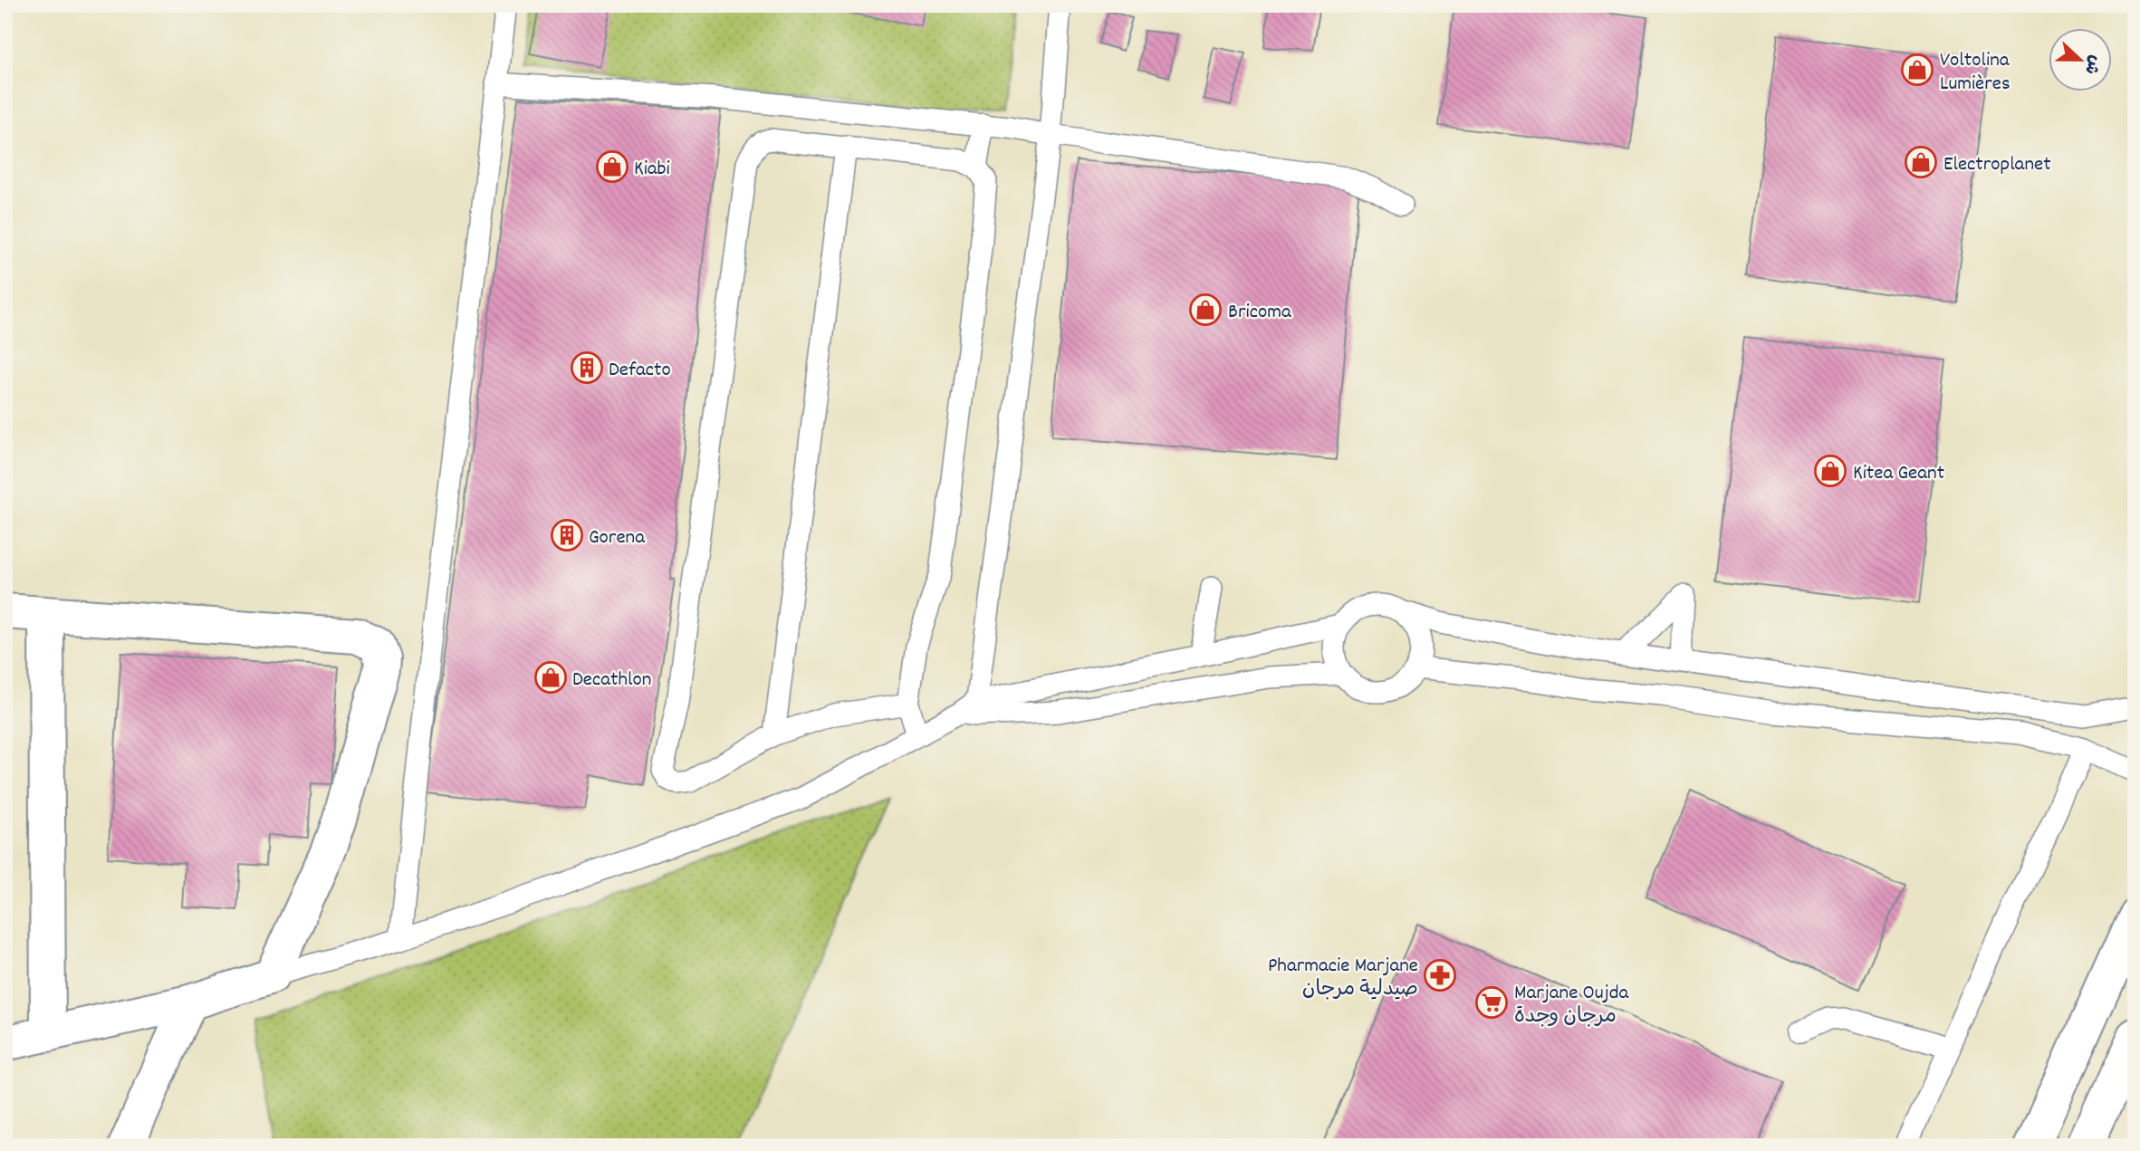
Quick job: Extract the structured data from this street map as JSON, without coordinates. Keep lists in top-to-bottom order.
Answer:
{
  "places": {
    "shop": [
      "Voltolina Lumières",
      "Electroplanet",
      "Kiabi",
      "Bricoma",
      "Kitea Geant",
      "Decathlon"
    ],
    "building": ["Defacto", "Gorena"],
    "pharmacy": ["Pharmacie Marjane صيدلية مرجان"],
    "supermarket": ["Marjane Oujda مرجان وجدة"]
  },
  "north": "right"
}
